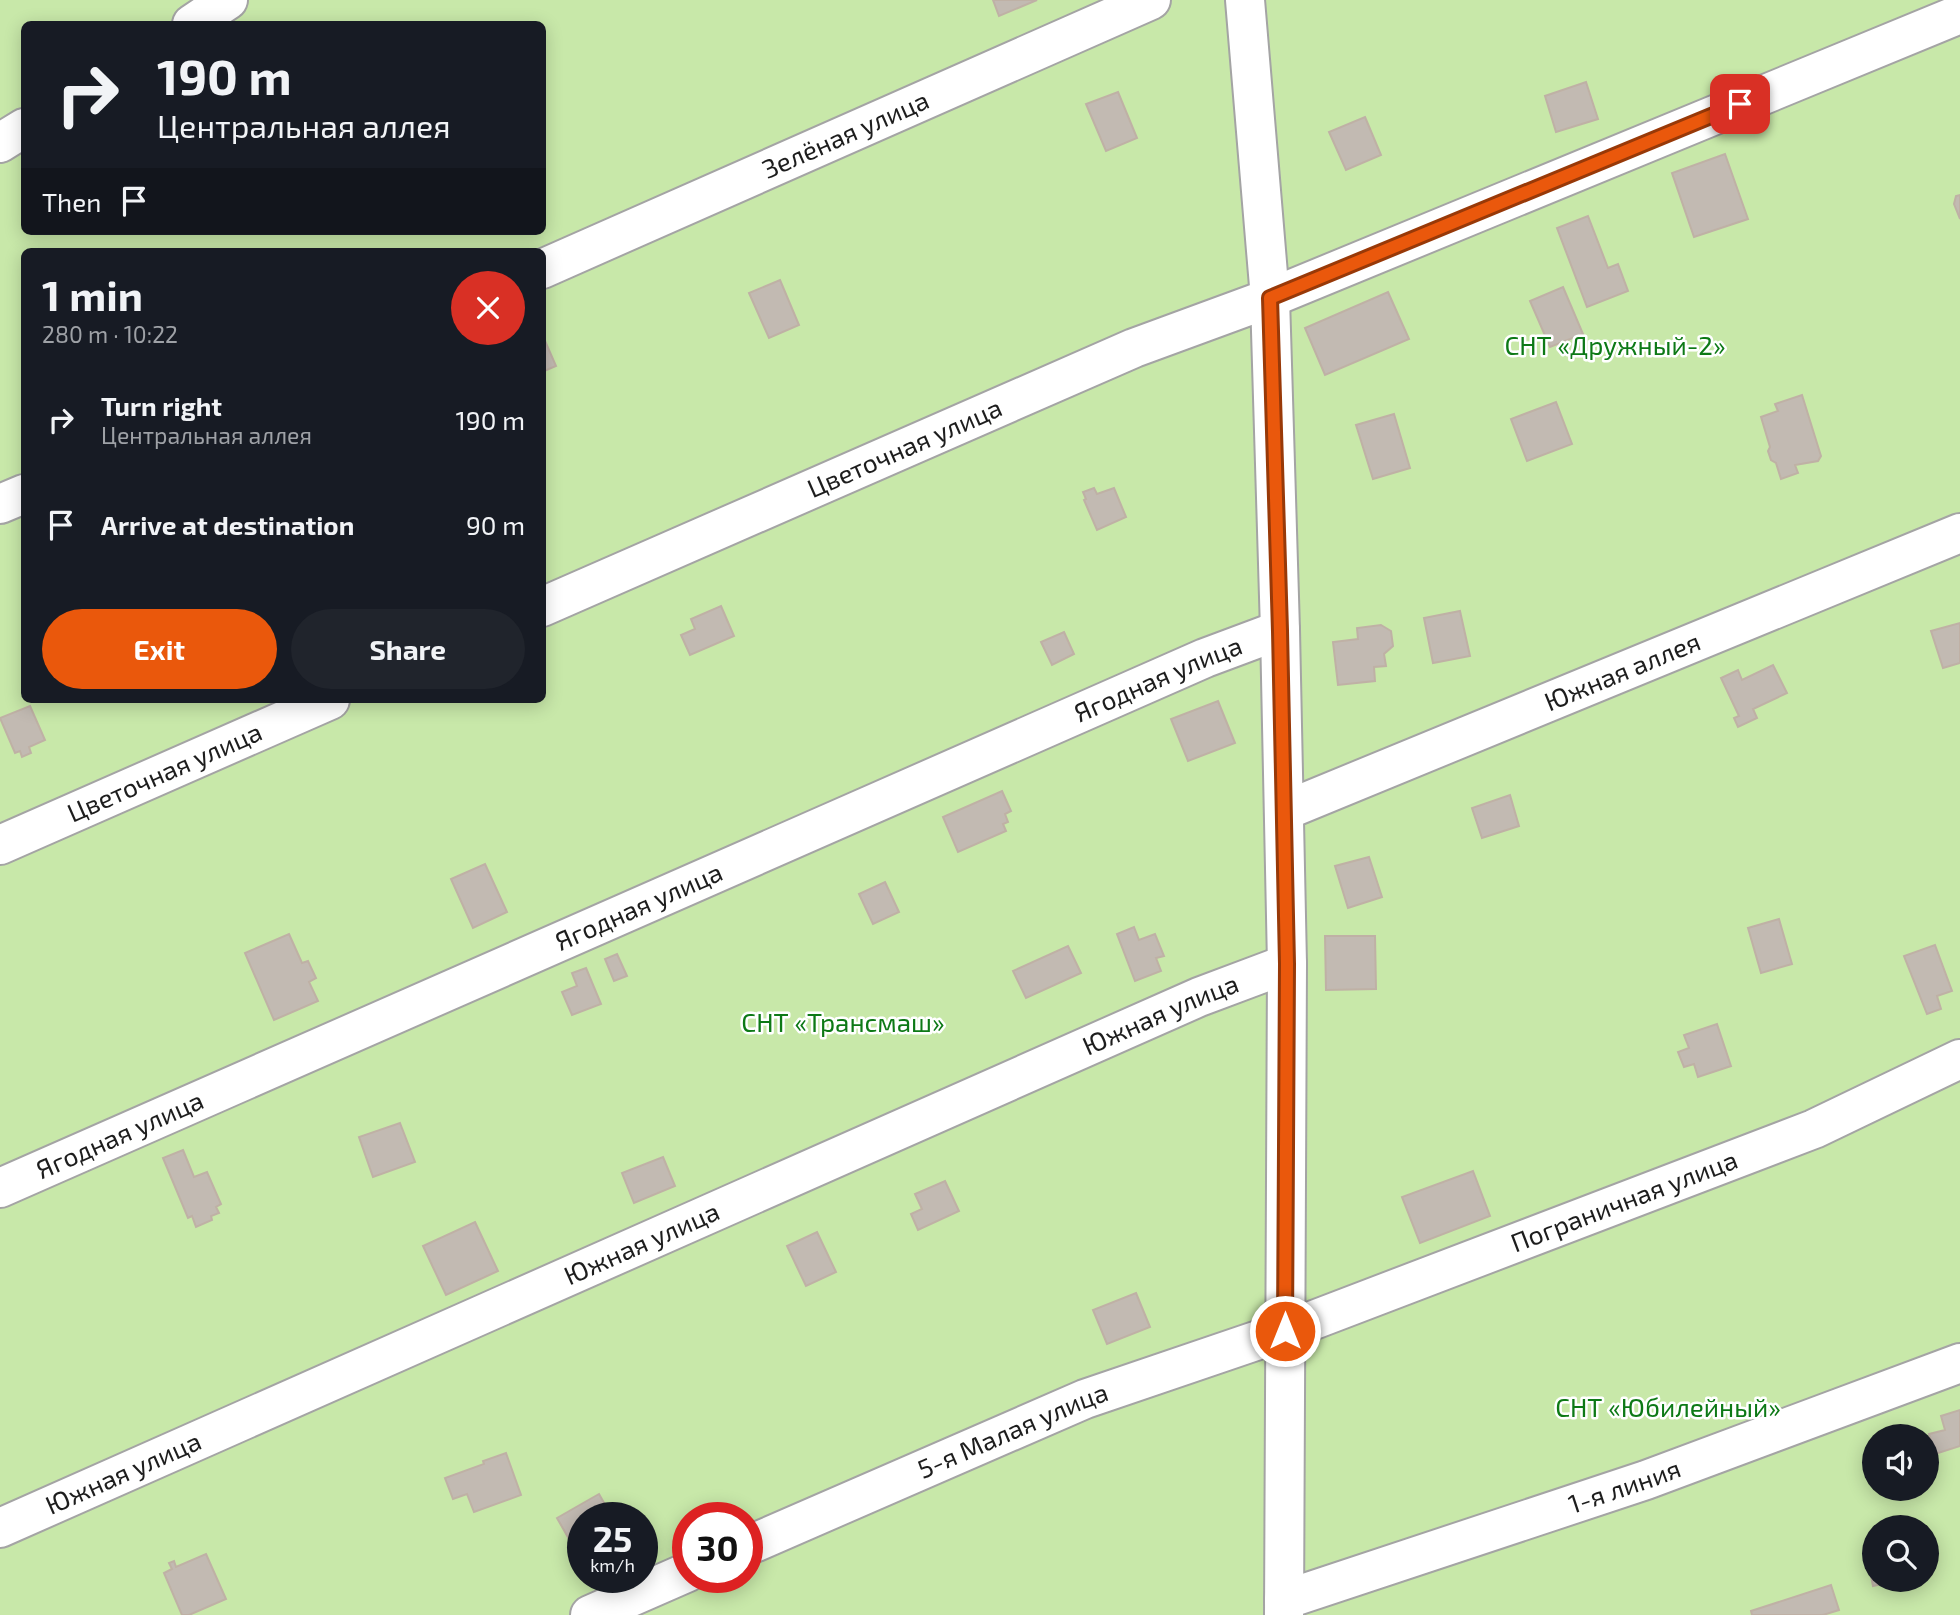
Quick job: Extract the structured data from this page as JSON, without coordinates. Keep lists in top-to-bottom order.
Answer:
{
  "streets": {
    "street": [
      "Зелёная улица",
      "Цветочная улица",
      "Южная аллея",
      "Ягодная улица",
      "Южная улица",
      "Пограничная улица",
      "5-я Малая улица",
      "1-я линия"
    ]
  },
  "crossings": [
    ["Пограничная улица", "5-я Малая улица"]
  ],
  "parks": ["СНТ «Дружный-2»", "СНТ «Трансмаш»", "СНТ «Юбилейный»"],
  "page": {
    "turn": ["190 m", "Центральная аллея"],
    "then": "Then",
    "heading": ["1 min", "280 m · 10:22"],
    "list": [
      {
        "name": "Turn right",
        "note": "Центральная аллея",
        "value": "190 m"
      },
      {
        "name": "Arrive at destination",
        "value": "90 m"
      }
    ],
    "buttons": ["Exit", "Share"],
    "speed": "25 km/h",
    "limit": "30"
  }
}
